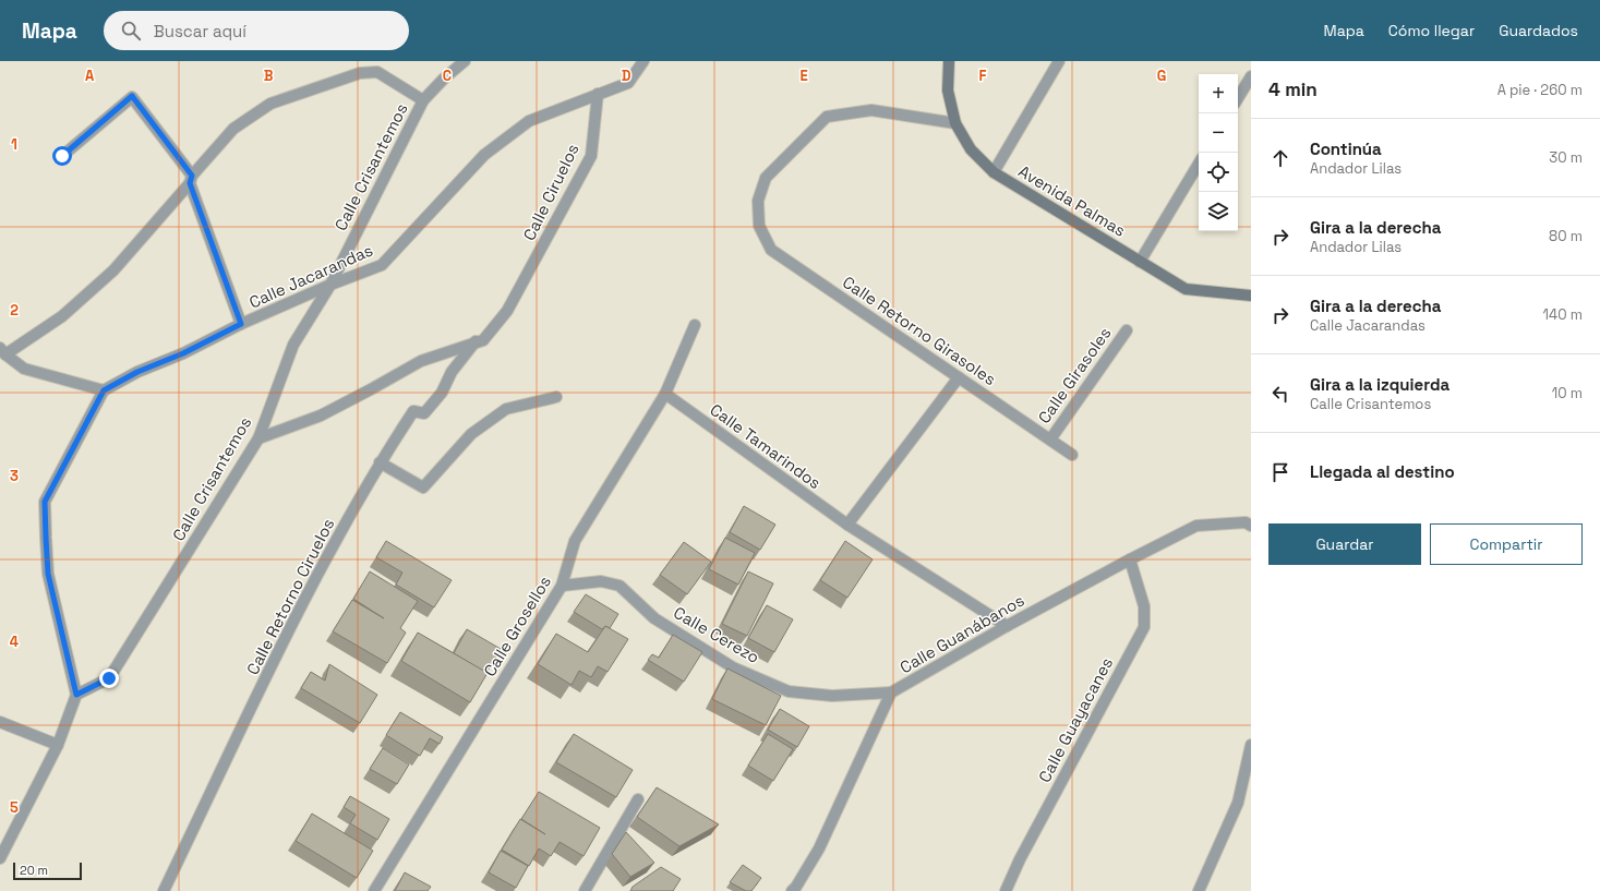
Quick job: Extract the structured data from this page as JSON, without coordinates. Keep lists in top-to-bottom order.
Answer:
{
  "streets": {
    "main road": ["Avenida Palmas"],
    "street": [
      "Calle Crisantemos",
      "Calle Ciruelos",
      "Calle Jacarandas",
      "Calle Retorno Girasoles",
      "Calle Girasoles",
      "Calle Tamarindos",
      "Calle Retorno Ciruelos",
      "Calle Grosellos",
      "Calle Guanábanos",
      "Calle Cerezo",
      "Calle Guayacanes"
    ]
  },
  "crossings": [
    ["Calle Crisantemos", "Calle Jacarandas"],
    ["Calle Ciruelos", "Calle Jacarandas"],
    ["Calle Ciruelos", "Calle Retorno Ciruelos"],
    ["Avenida Palmas", "Calle Retorno Girasoles"],
    ["Calle Retorno Girasoles", "Calle Girasoles"],
    ["Calle Tamarindos", "Calle Grosellos"],
    ["Calle Tamarindos", "Calle Guanábanos"],
    ["Calle Grosellos", "Calle Cerezo"],
    ["Calle Guanábanos", "Calle Cerezo"],
    ["Calle Guanábanos", "Calle Guayacanes"]
  ],
  "scale_bar": "20 m",
  "page": {
    "header": "Mapa",
    "search": "Buscar aquí",
    "nav": ["Mapa", "Cómo llegar", "Guardados"],
    "heading": ["4 min", "A pie · 260 m"],
    "map_buttons": ["+", "−"],
    "list": [
      ["Continúa", "Andador Lilas", "30 m"],
      ["Gira a la derecha", "Andador Lilas", "80 m"],
      ["Gira a la derecha", "Calle Jacarandas", "140 m"],
      ["Gira a la izquierda", "Calle Crisantemos", "10 m"],
      "Llegada al destino"
    ],
    "buttons": ["Guardar", "Compartir"],
    "scale": "20 m"
  },
  "grid": {
    "columns": [
      "A",
      "B",
      "C",
      "D",
      "E",
      "F",
      "G"
    ],
    "rows": [
      "1",
      "2",
      "3",
      "4",
      "5"
    ]
  }
}
